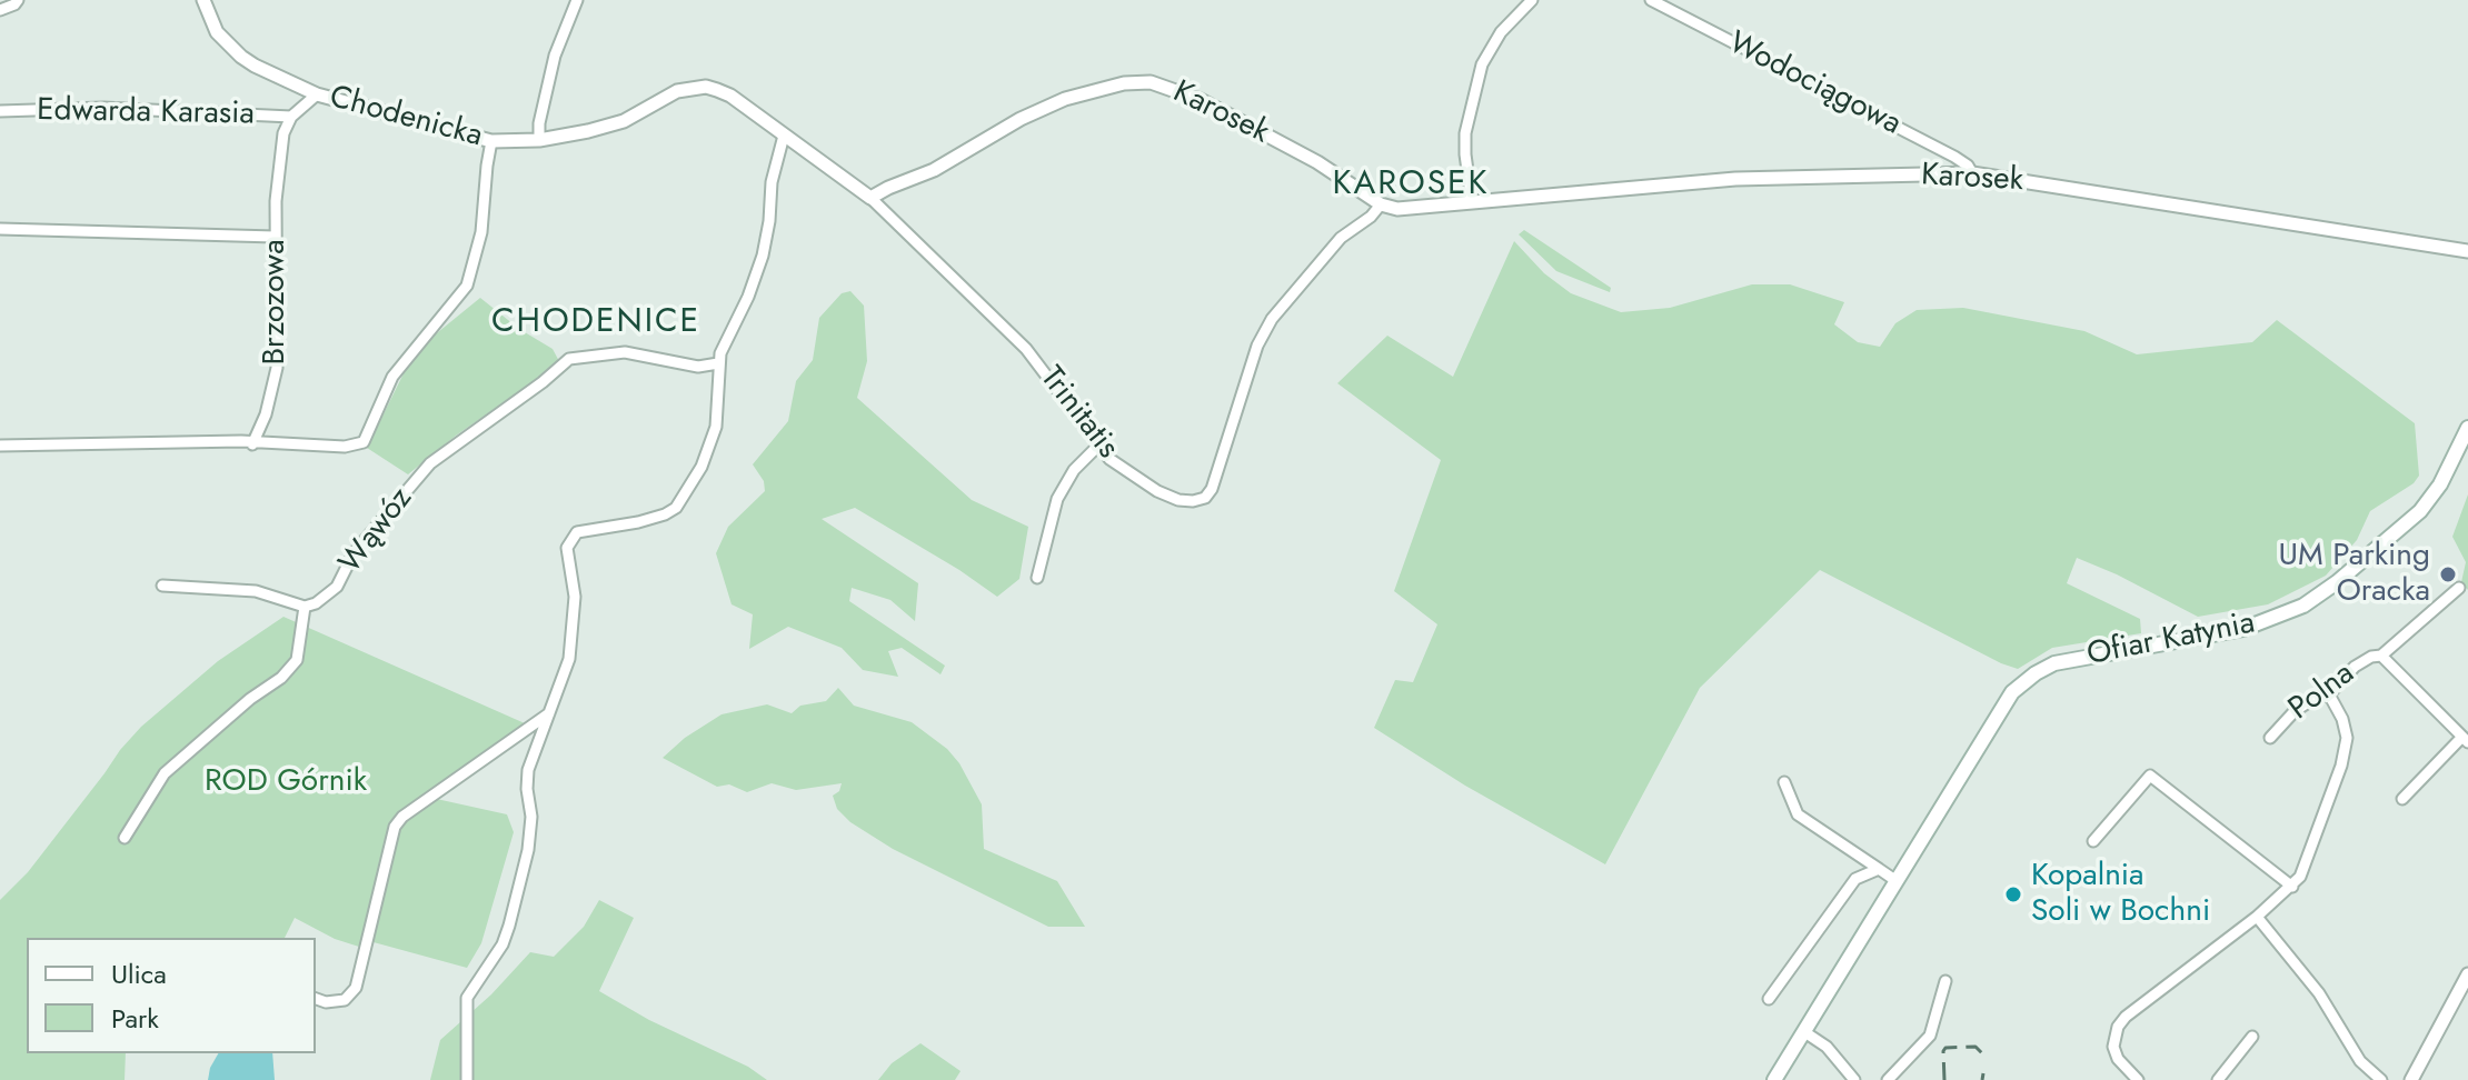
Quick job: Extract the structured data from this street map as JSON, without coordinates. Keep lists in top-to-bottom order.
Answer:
{
  "streets": {
    "main road": ["Ofiar Katynia"],
    "street": [
      "Wodociągowa",
      "Edwarda Karasia",
      "Karosek",
      "Chodenicka",
      "Brzozowa",
      "Trinitatis",
      "Wąwóz",
      "Polna"
    ]
  },
  "crossings": [
    ["Wodociągowa", "Karosek"],
    ["Edwarda Karasia", "Brzozowa"],
    ["Karosek", "Chodenicka"],
    ["Karosek", "Trinitatis"],
    ["Chodenicka", "Trinitatis"]
  ],
  "districts": ["KAROSEK", "CHODENICE"],
  "parks": ["ROD Górnik"],
  "places": ["UM Parking Oracka", "Kopalnia Soli w Bochni"],
  "legend": ["Ulica", "Park"]
}
